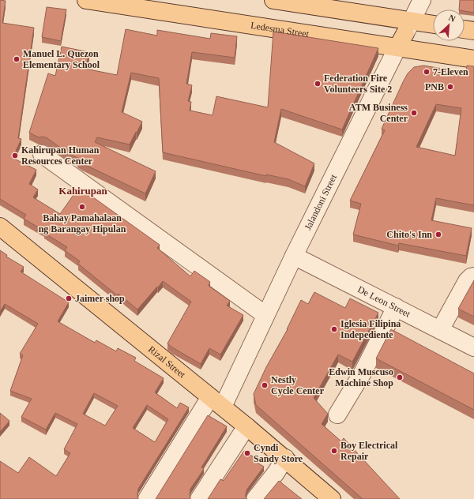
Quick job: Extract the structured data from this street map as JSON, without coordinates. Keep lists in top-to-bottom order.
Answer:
{
  "streets": {
    "main road": ["Ledesma Street", "Rizal Street"],
    "street": ["Jalandoni Street", "De Leon Street"]
  },
  "crossings": [
    ["Ledesma Street", "Jalandoni Street"],
    ["Jalandoni Street", "De Leon Street"],
    ["Jalandoni Street", "Rizal Street"]
  ],
  "districts": ["Kahirupan"],
  "places": [
    "Manuel L. Quezon Elementary School",
    "7-Eleven",
    "Federation Fire Volunteers Site 2",
    "PNB",
    "ATM Business Center",
    "Kahirupan Human Resources Center",
    "Bahay Pamahalaan ng Barangay Hipulan",
    "Chito's Inn",
    "Jaimer shop",
    "Iglesia Filipina Indepediente",
    "Edwin Muscuso Machine Shop",
    "Nestly Cycle Center",
    "Boy Electrical Repair",
    "Cyndi Sandy Store"
  ],
  "north": "top right"
}
